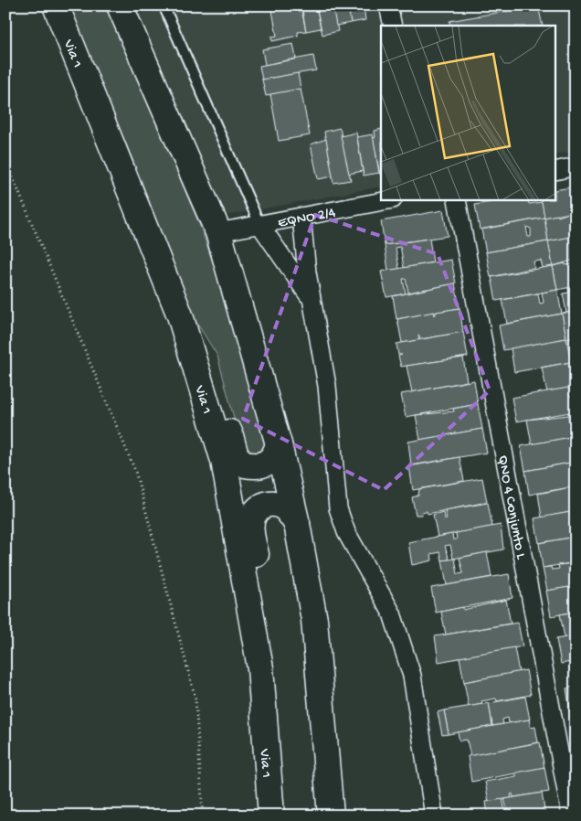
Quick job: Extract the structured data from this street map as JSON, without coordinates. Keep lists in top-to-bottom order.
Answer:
{
  "streets": {
    "main road": ["Via 1"],
    "street": ["EQNO 2/4", "QNO 4 Conjunto L"]
  }
}
